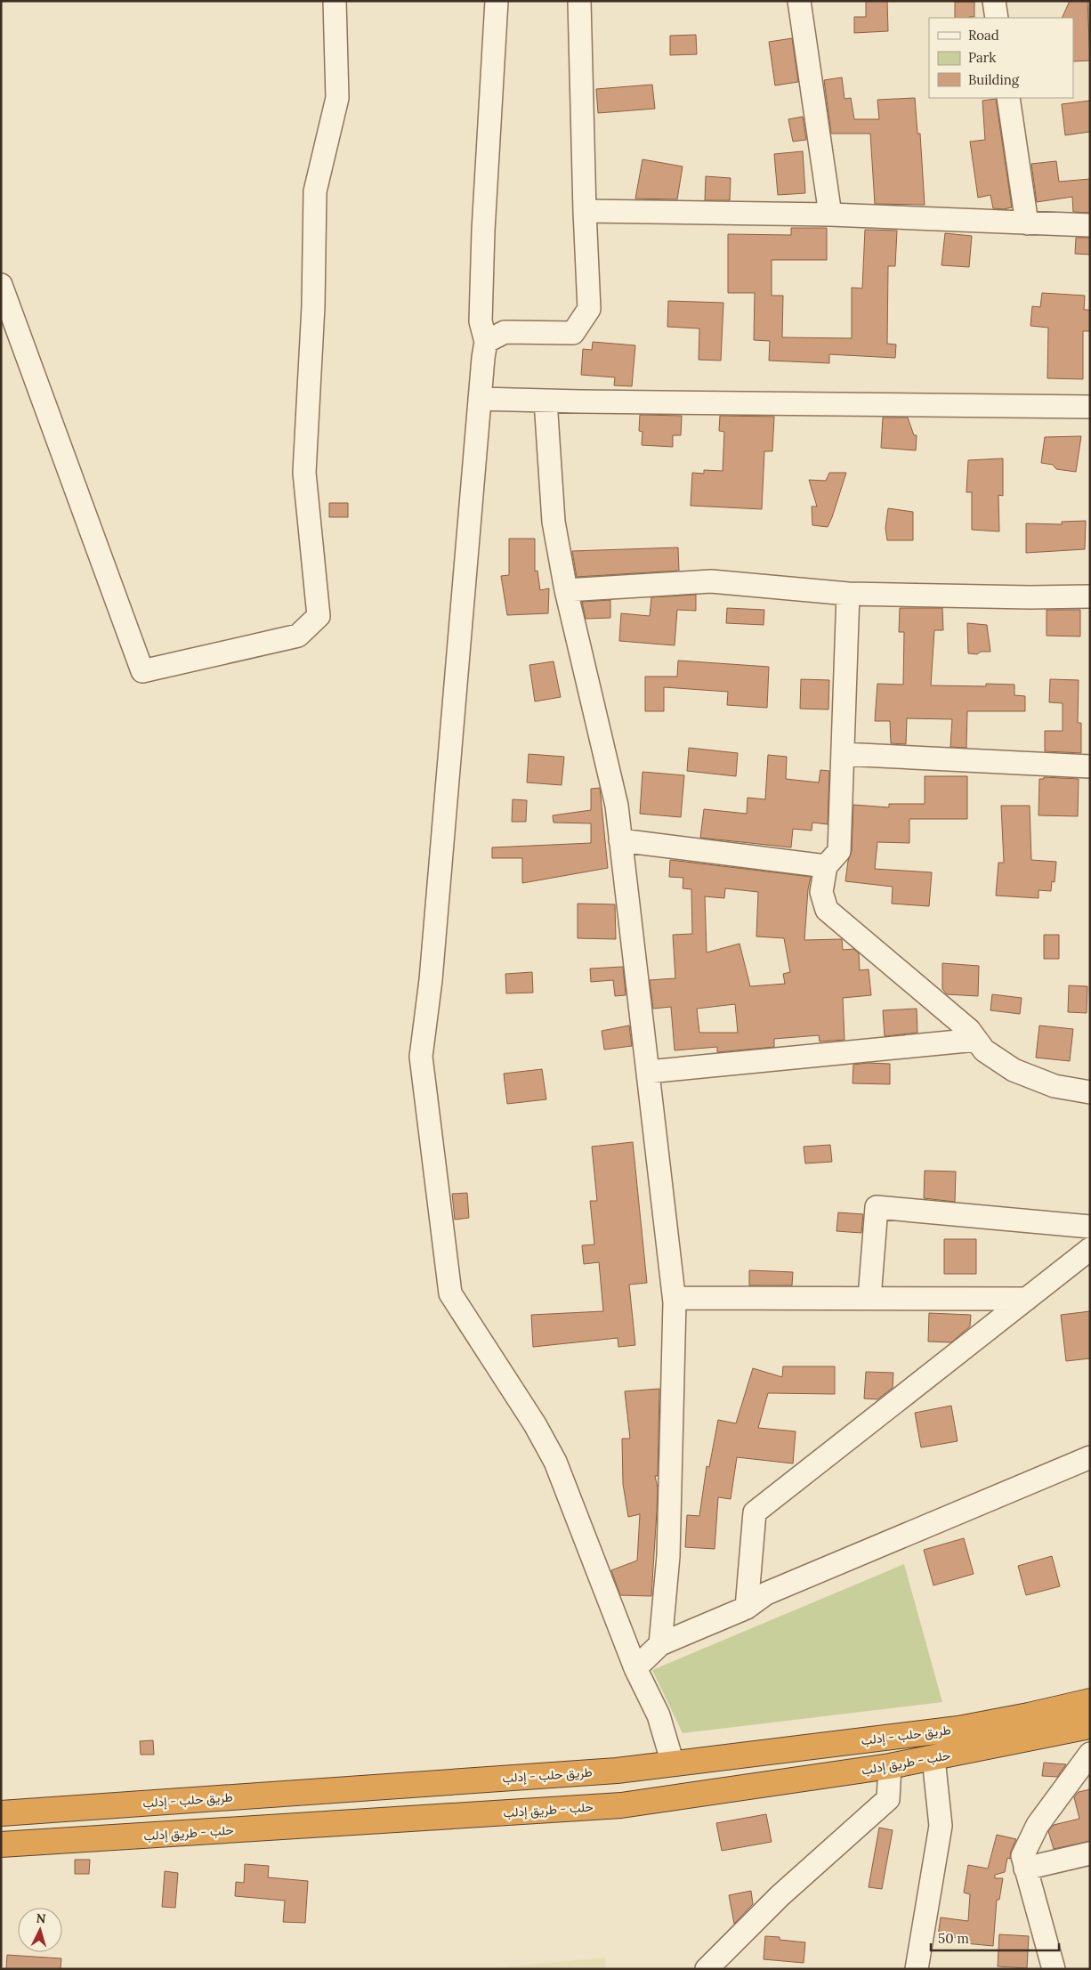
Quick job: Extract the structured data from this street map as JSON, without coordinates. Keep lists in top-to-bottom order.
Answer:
{
  "streets": {
    "highway": ["طريق حلب - إدلب", "حلب - طريق إدلب"]
  },
  "legend": ["Road", "Park", "Building"],
  "scale_bar": "50 m",
  "north": "top"
}
